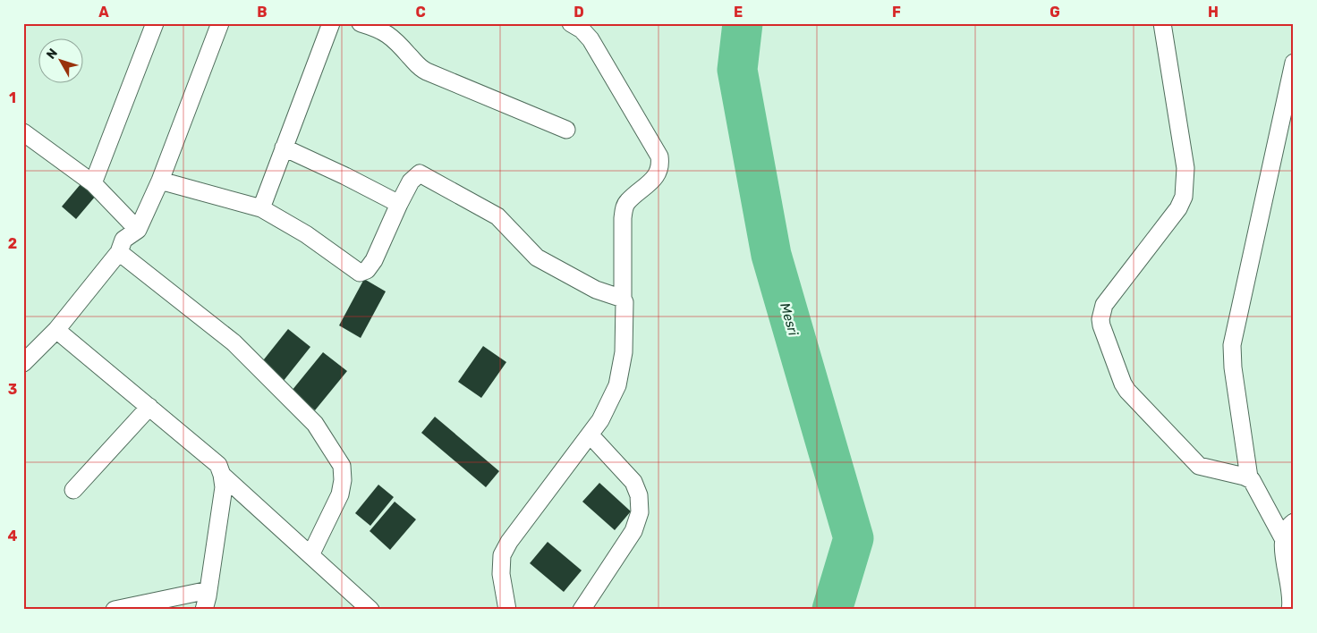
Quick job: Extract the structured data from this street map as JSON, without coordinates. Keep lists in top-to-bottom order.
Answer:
{
  "water": ["Mesri"],
  "north": "top left",
  "grid": {
    "columns": [
      "A",
      "B",
      "C",
      "D",
      "E",
      "F",
      "G",
      "H"
    ],
    "rows": [
      "1",
      "2",
      "3",
      "4"
    ]
  }
}
